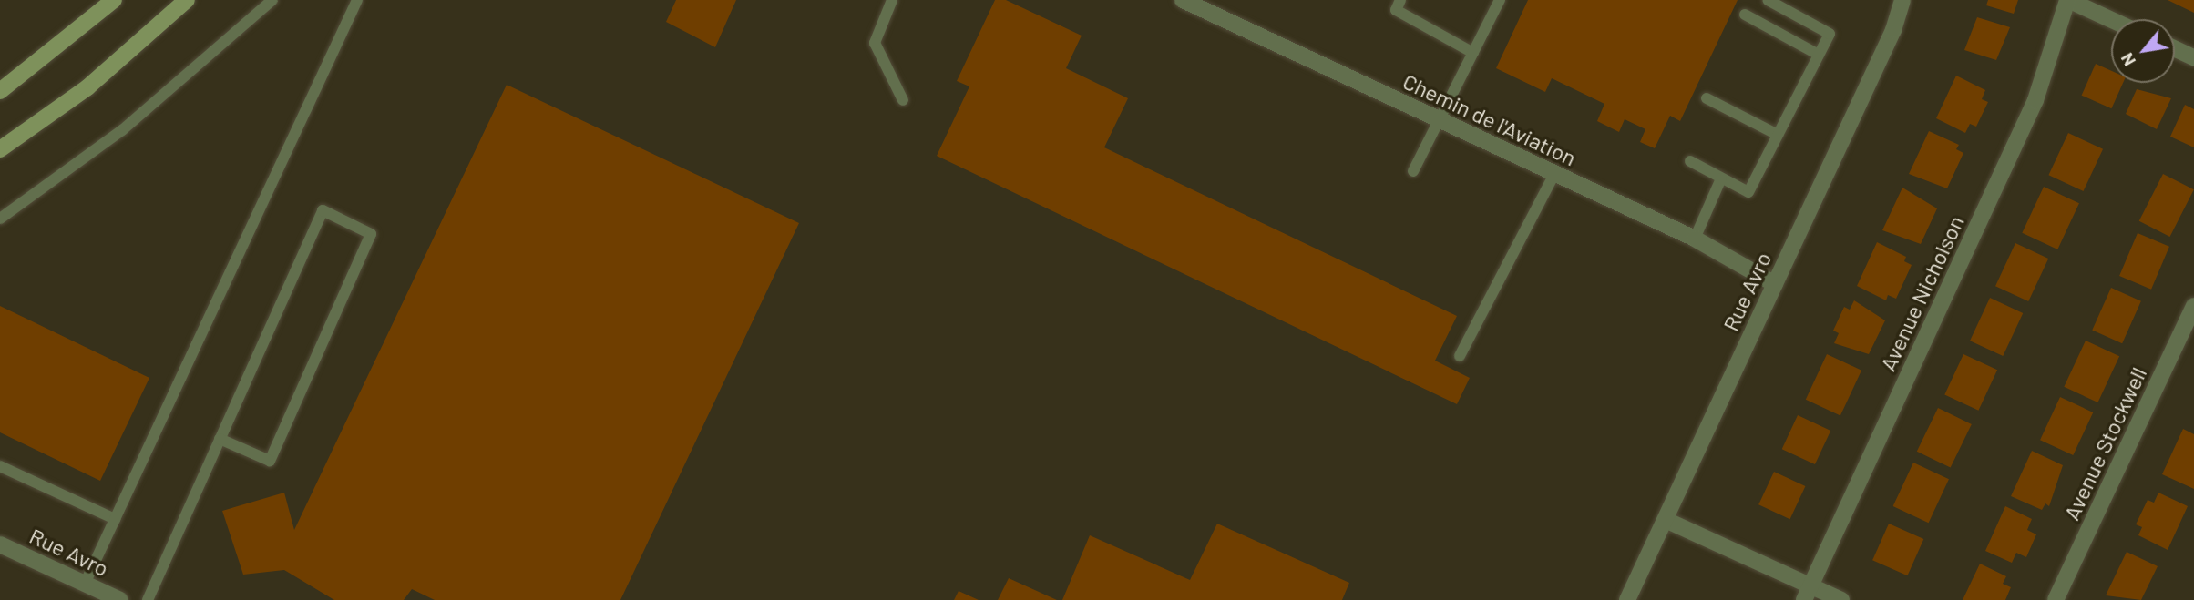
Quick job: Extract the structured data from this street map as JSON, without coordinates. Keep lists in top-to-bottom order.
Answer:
{
  "streets": {
    "street": [
      "Chemin de l'Aviation",
      "Rue Avro",
      "Avenue Nicholson",
      "Avenue Stockwell"
    ]
  },
  "crossings": [
    ["Chemin de l'Aviation", "Rue Avro"]
  ],
  "north": "bottom left"
}
